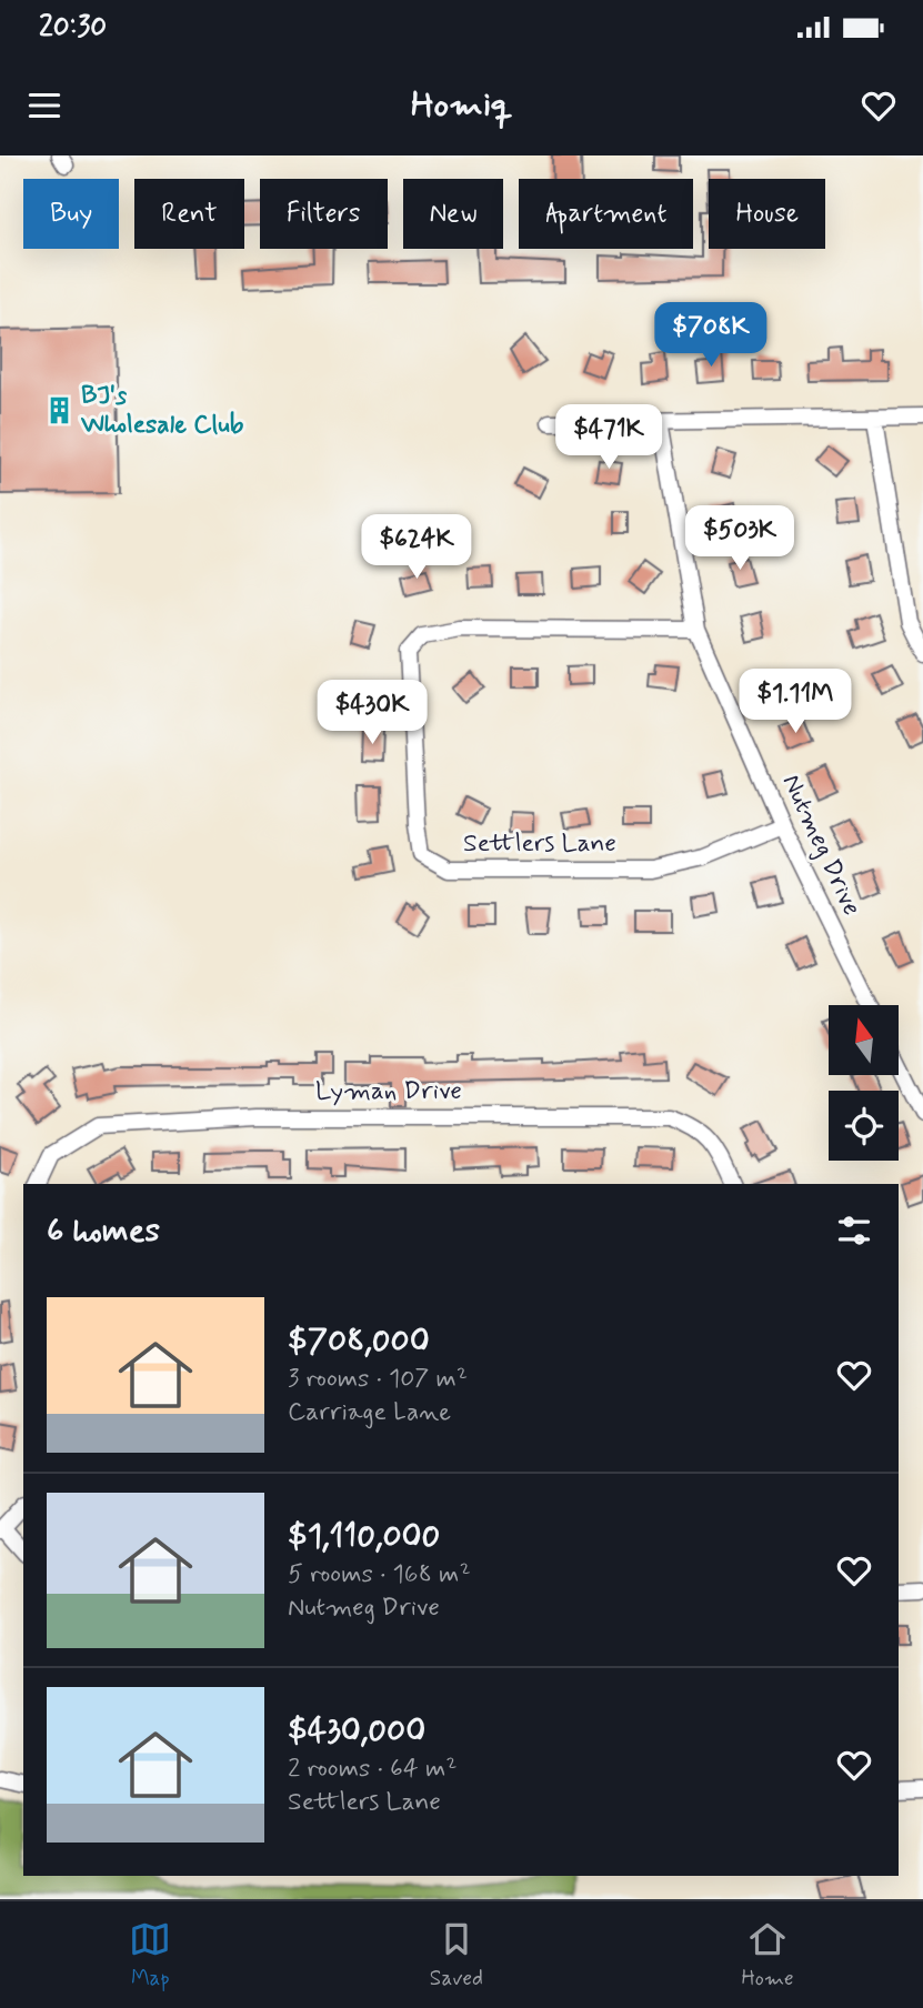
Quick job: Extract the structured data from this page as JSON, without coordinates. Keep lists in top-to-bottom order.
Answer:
{
  "streets": {
    "street": ["Settlers Lane", "Nutmeg Drive", "Lyman Drive"]
  },
  "crossings": [
    ["Settlers Lane", "Nutmeg Drive"]
  ],
  "places": {
    "building": ["BJ's Wholesale Club"]
  },
  "north": "top",
  "page": {
    "status": "20:30",
    "header": "Homiq",
    "chip": [
      "Buy",
      "Rent",
      "Filters",
      "New",
      "Apartment",
      "House"
    ],
    "price": [
      "$708K",
      "$471K",
      "$503K",
      "$624K",
      "$1.11M",
      "$430K"
    ],
    "heading": "6 homes",
    "list": [
      {
        "name": "$708,000",
        "note": "3 rooms · 107 m² · Carriage Lane"
      },
      {
        "name": "$1,110,000",
        "note": "5 rooms · 168 m² · Nutmeg Drive"
      },
      {
        "name": "$430,000",
        "note": "2 rooms · 64 m² · Settlers Lane"
      }
    ],
    "tabs": ["Map", "Saved", "Home"]
  }
}
